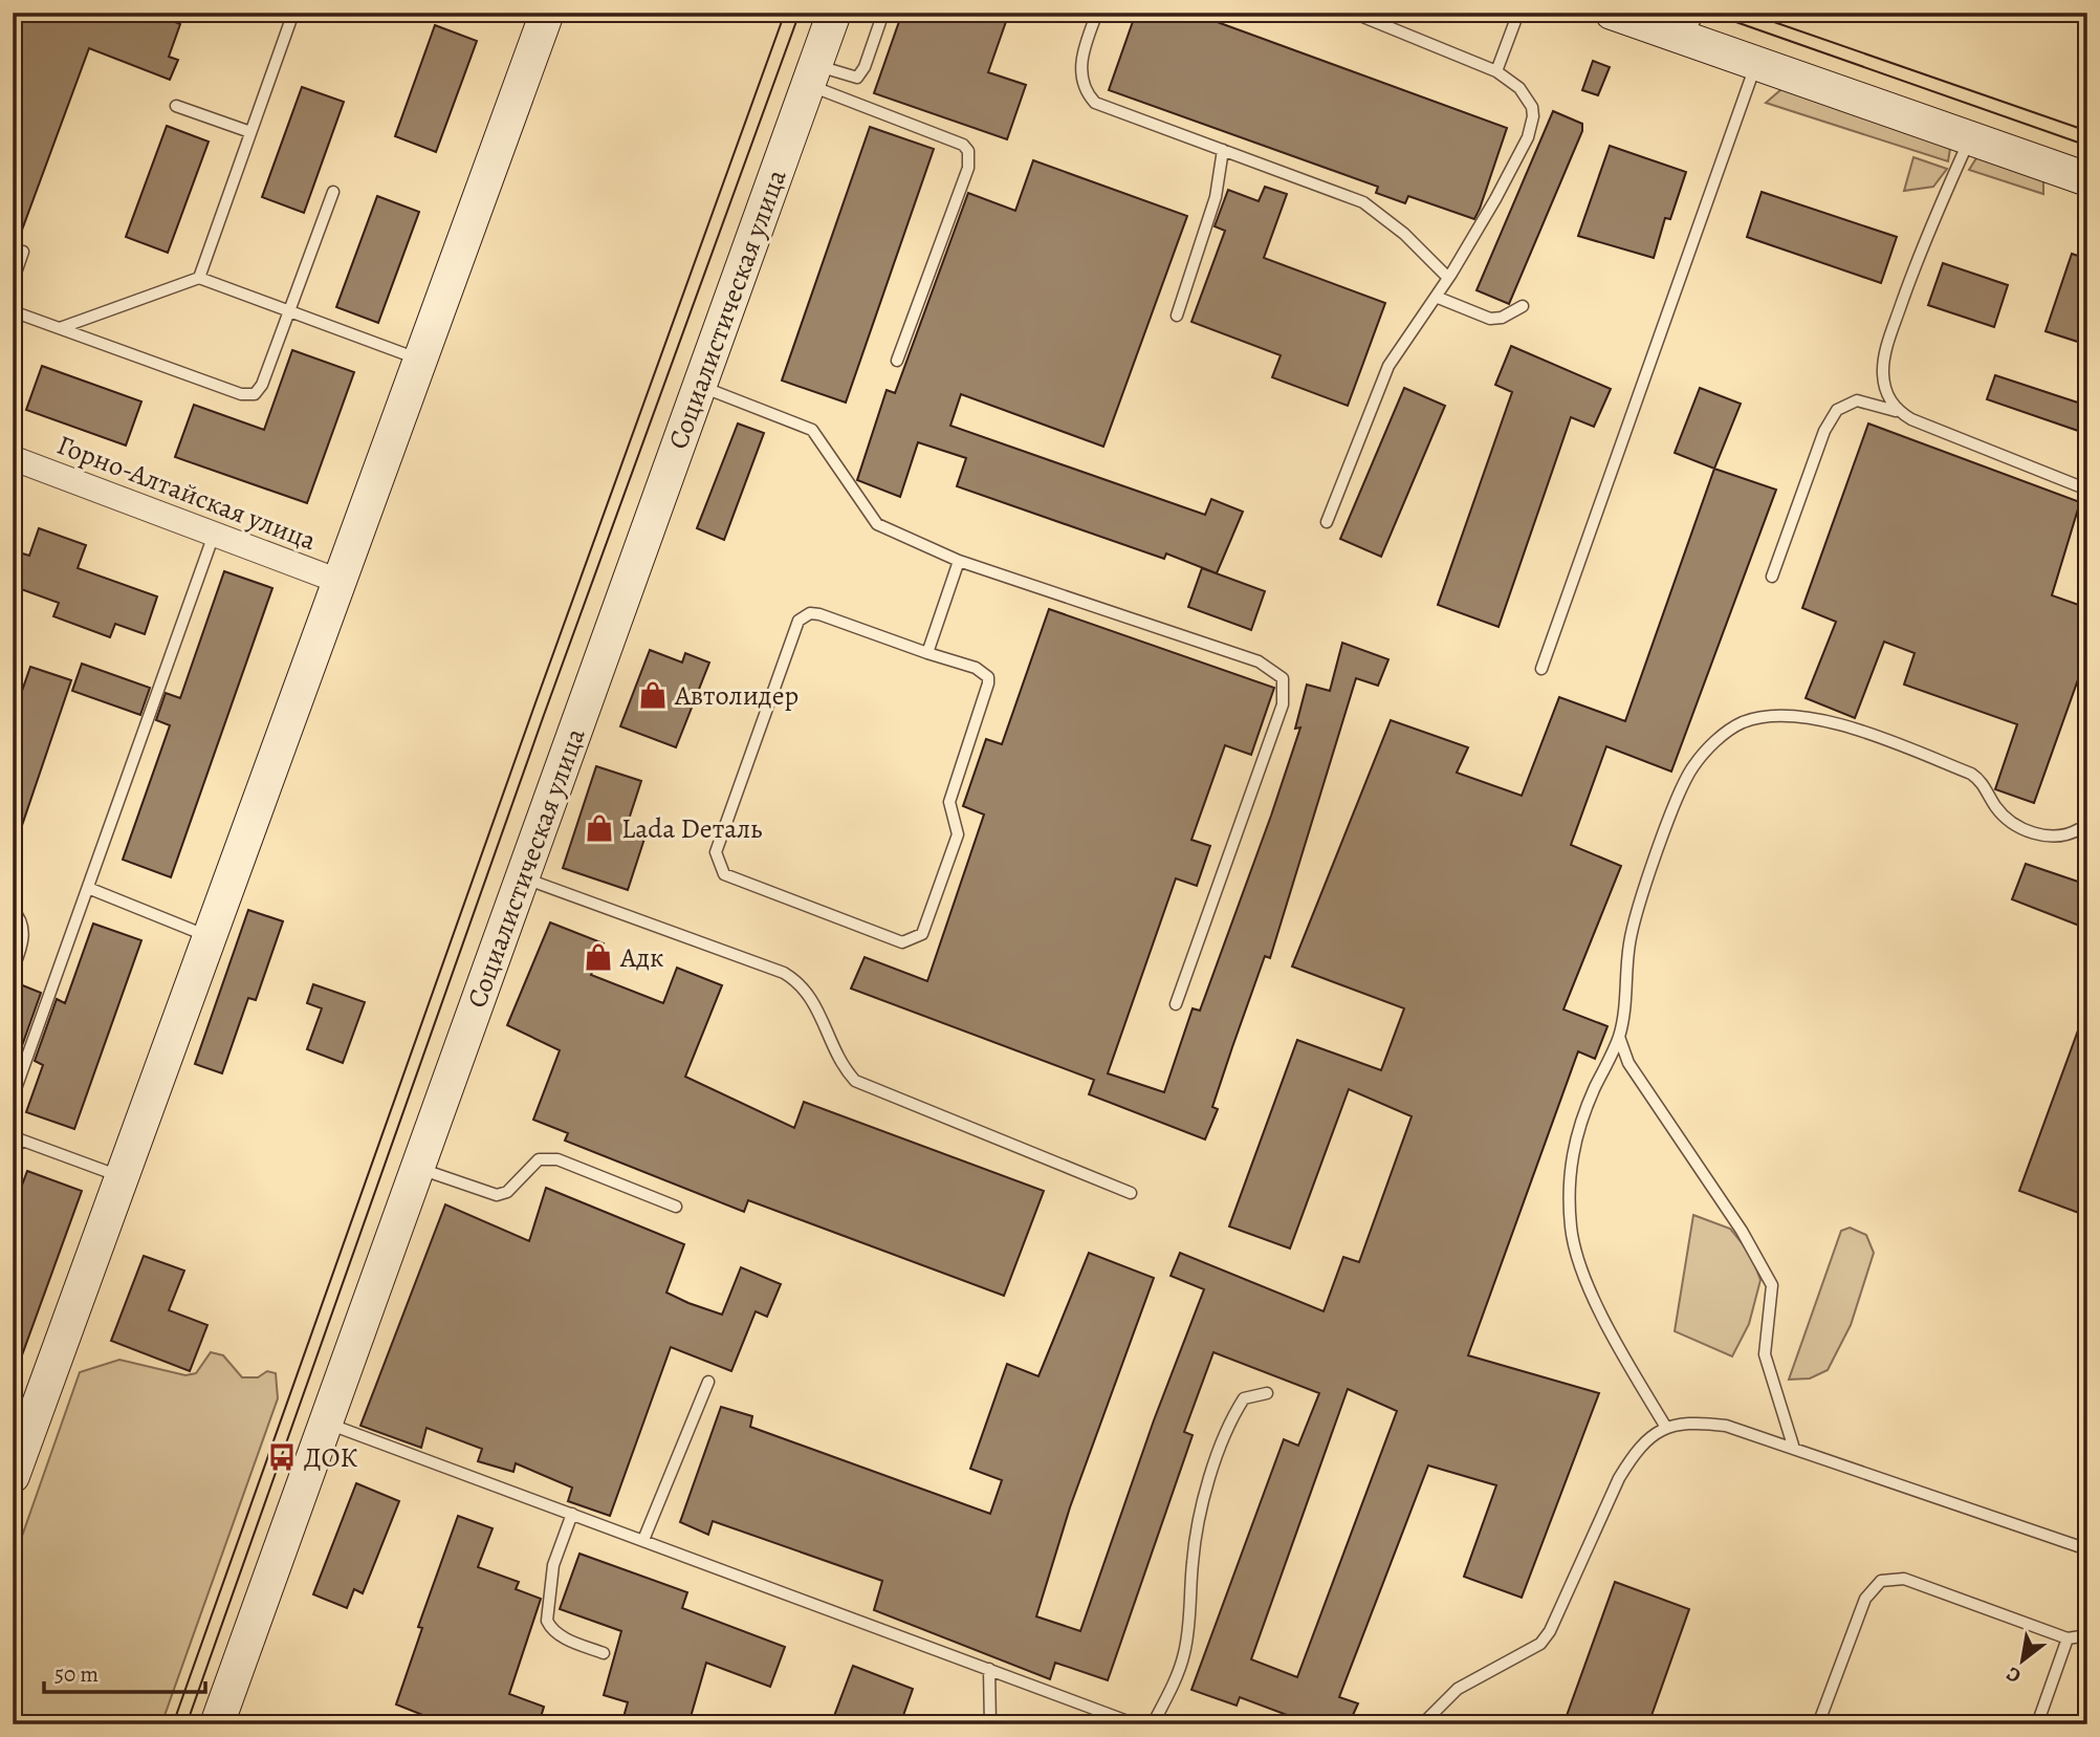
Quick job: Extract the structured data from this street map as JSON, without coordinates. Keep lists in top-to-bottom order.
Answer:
{
  "streets": {
    "street": ["Социалистическая улица", "Горно-Алтайская улица"]
  },
  "places": {
    "shop": ["Автолидер", "Lada Dеталь", "Адк"],
    "bus stop": ["ДОК"]
  },
  "scale_bar": "50 m",
  "north": "bottom left"
}
